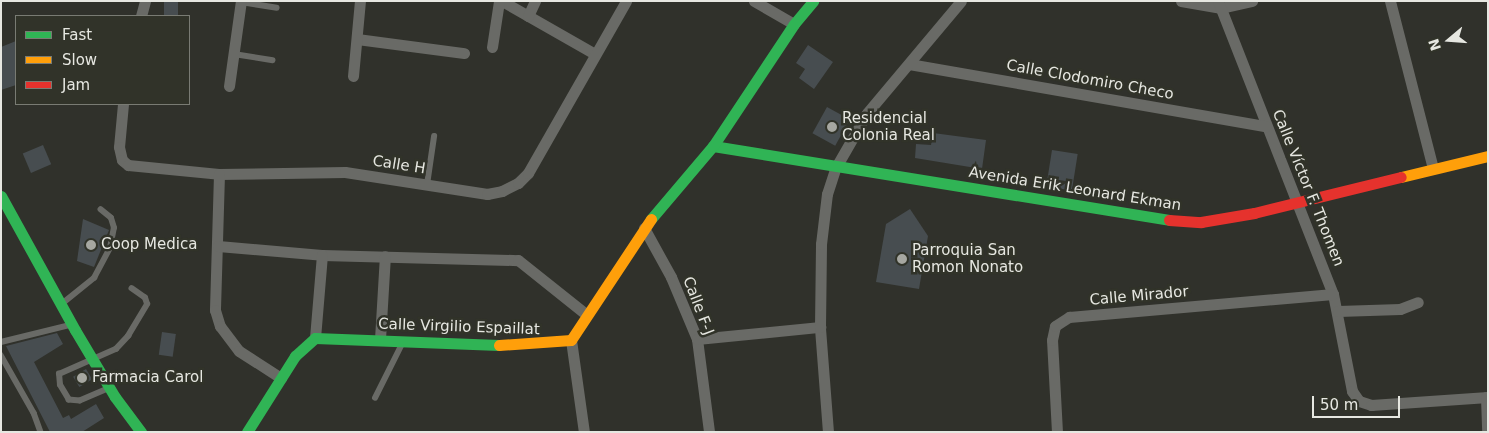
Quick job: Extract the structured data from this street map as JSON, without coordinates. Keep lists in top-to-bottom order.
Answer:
{
  "streets": {
    "street": [
      "Calle Clodomiro Checo",
      "Calle H",
      "Calle Víctor F. Thomen",
      "Avenida Erik Leonard Ekman",
      "Calle Mirador",
      "Calle F-J",
      "Calle Virgilio Espaillat"
    ]
  },
  "crossings": [
    ["Calle Clodomiro Checo", "Calle Víctor F. Thomen"],
    ["Calle Víctor F. Thomen", "Avenida Erik Leonard Ekman"],
    ["Calle Víctor F. Thomen", "Calle Mirador"]
  ],
  "places": [
    "Residencial Colonia Real",
    "Coop Medica",
    "Parroquia San Romon Nonato",
    "Farmacia Carol"
  ],
  "legend": ["Fast", "Slow", "Jam"],
  "scale_bar": "50 m",
  "north": "left"
}
